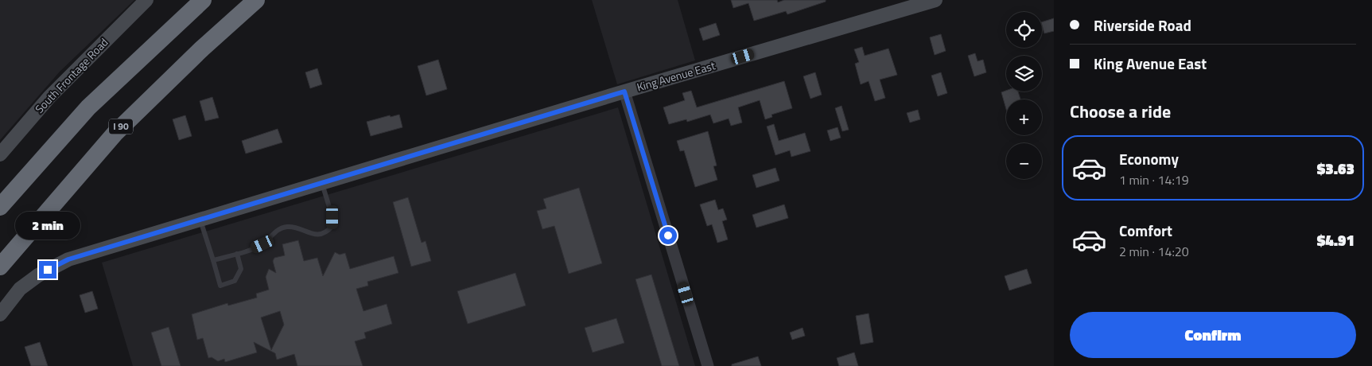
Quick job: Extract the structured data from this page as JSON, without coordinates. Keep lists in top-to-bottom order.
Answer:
{
  "streets": {
    "highway": ["I 90"],
    "main road": ["South Frontage Road", "King Avenue East"]
  },
  "page": {
    "banner": ["Riverside Road", "King Avenue East"],
    "map_buttons": ["+", "−"],
    "heading": "Choose a ride",
    "list": [
      {
        "name": "Economy",
        "note": "1 min · 14:19",
        "value": "$3.63"
      },
      {
        "name": "Comfort",
        "note": "2 min · 14:20",
        "value": "$4.91"
      }
    ],
    "bubble": "2 min",
    "buttons": "Confirm"
  }
}
